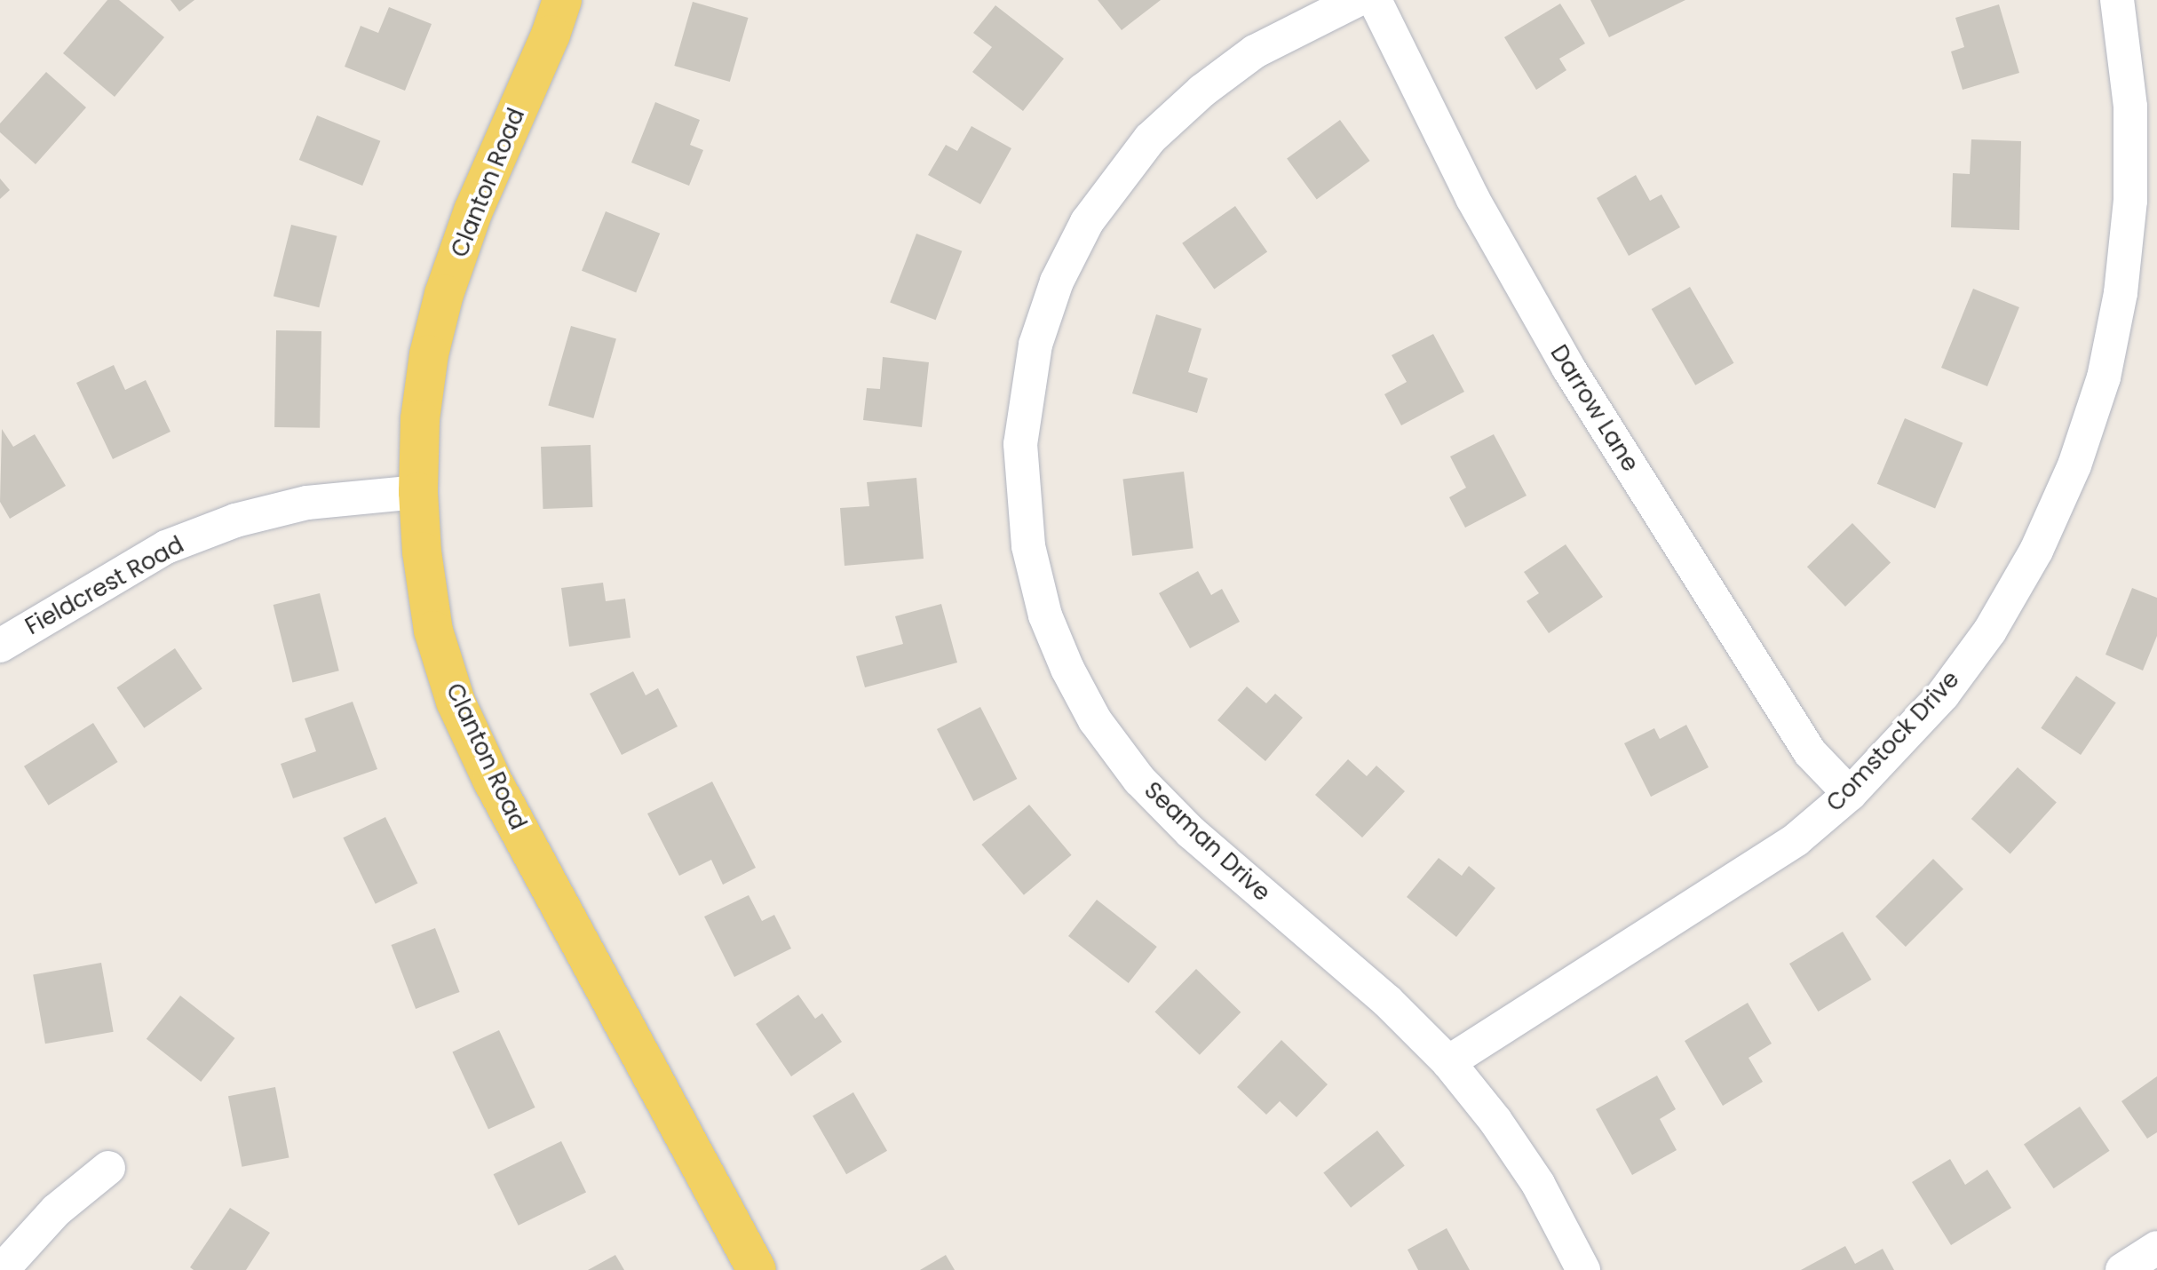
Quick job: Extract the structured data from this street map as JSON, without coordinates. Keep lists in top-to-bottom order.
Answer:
{
  "streets": {
    "main road": ["Clanton Road"],
    "street": [
      "Darrow Lane",
      "Fieldcrest Road",
      "Comstock Drive",
      "Seaman Drive"
    ]
  },
  "crossings": [
    ["Clanton Road", "Fieldcrest Road"],
    ["Darrow Lane", "Comstock Drive"],
    ["Comstock Drive", "Seaman Drive"]
  ]
}
